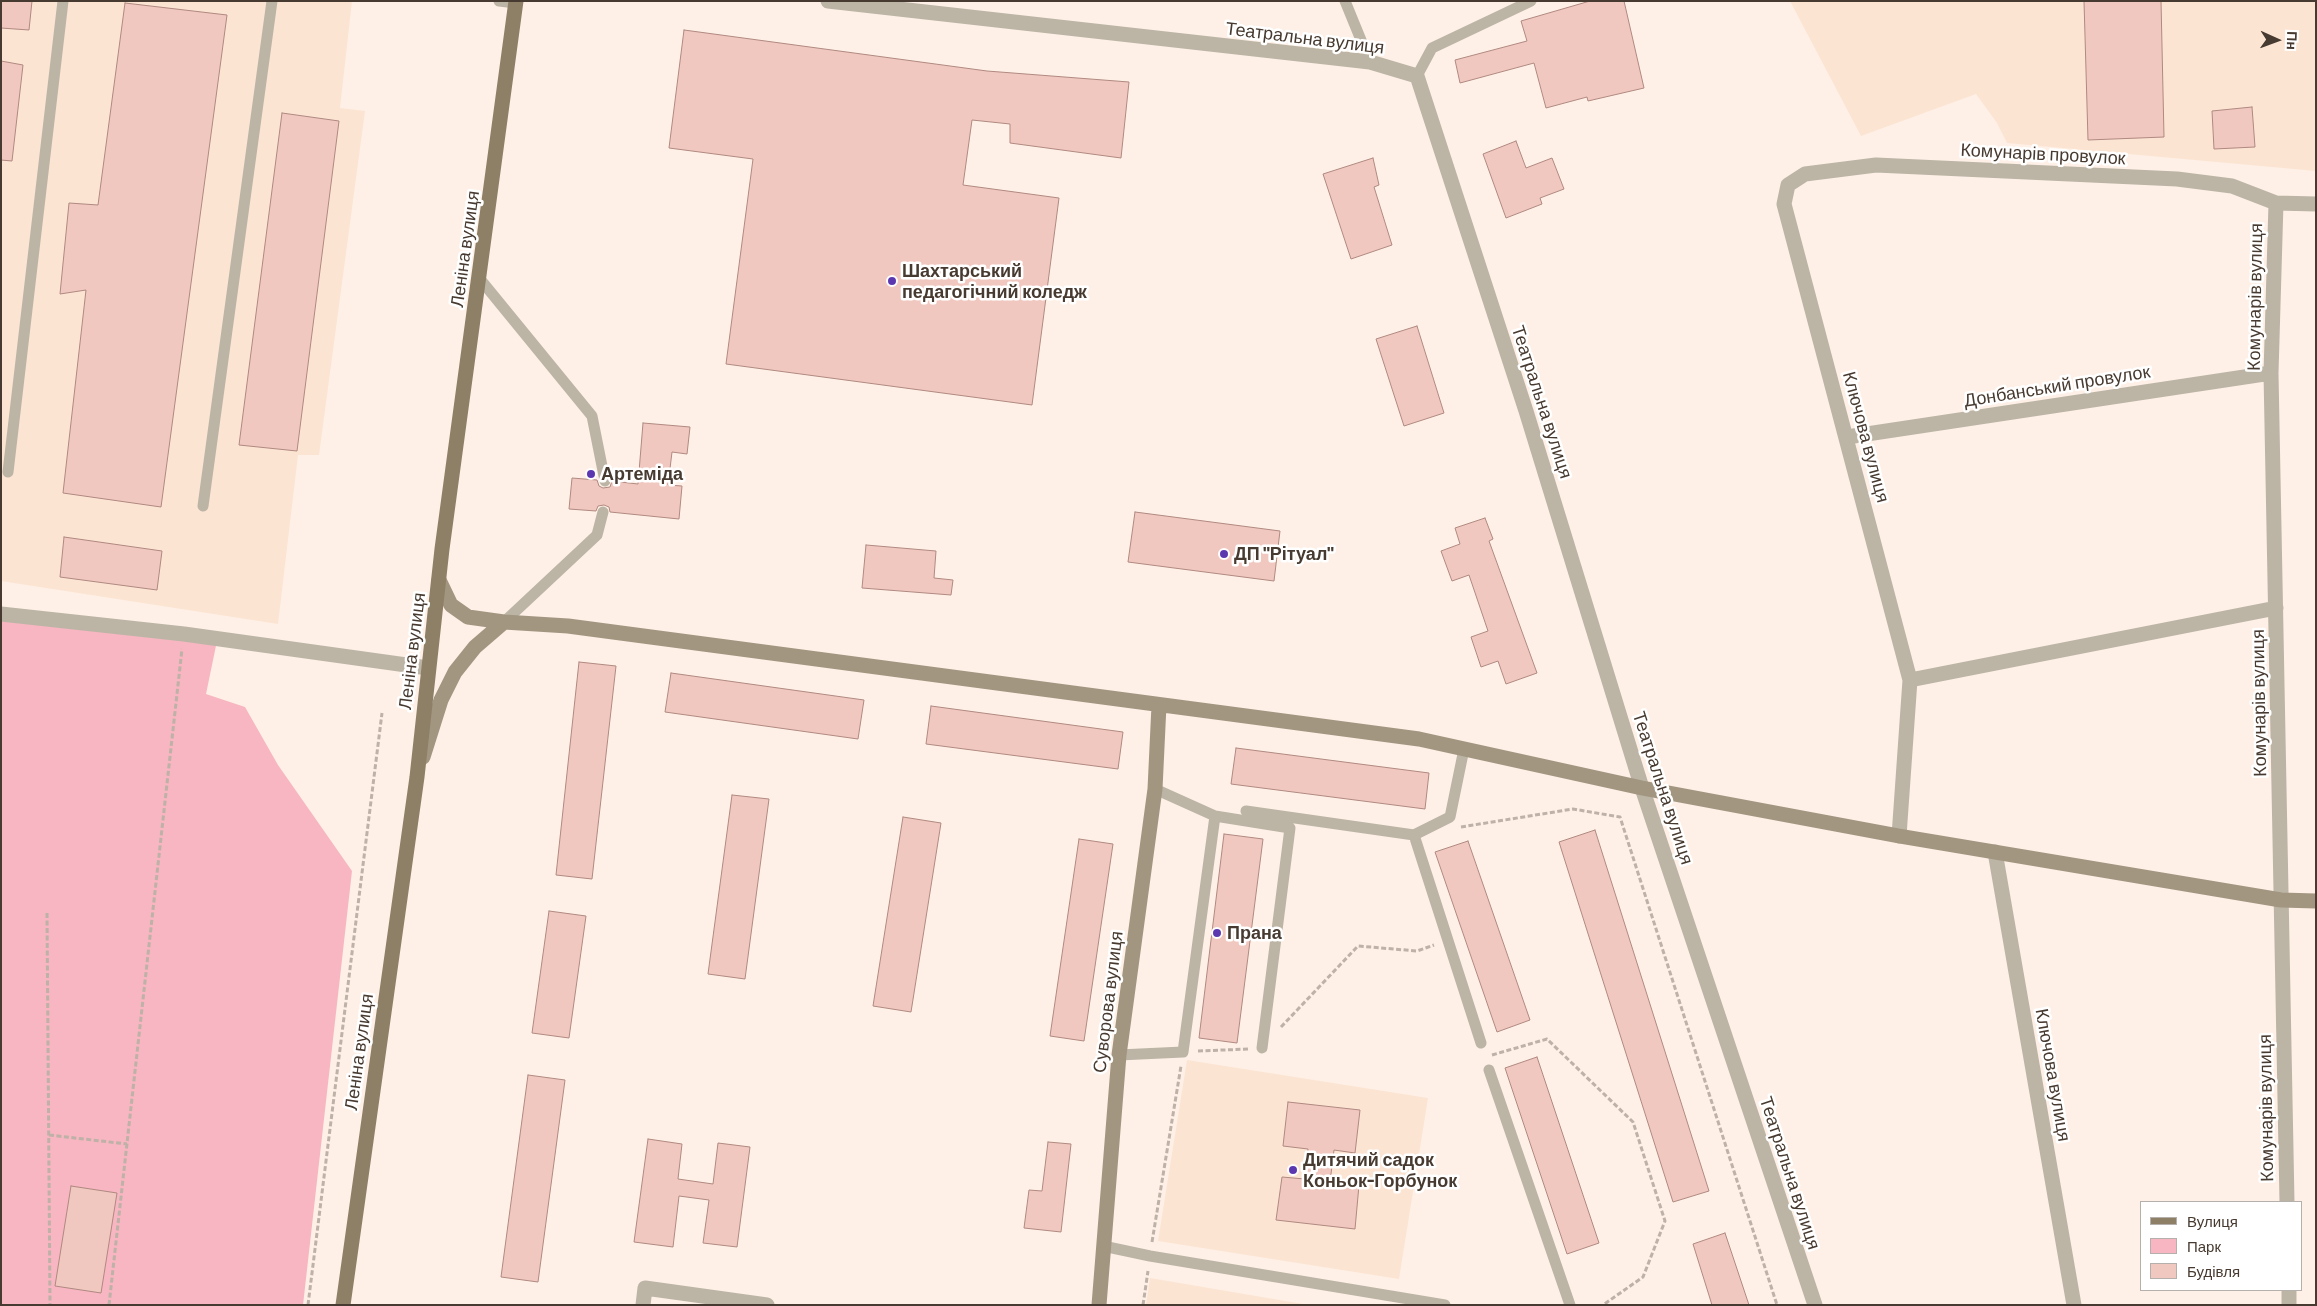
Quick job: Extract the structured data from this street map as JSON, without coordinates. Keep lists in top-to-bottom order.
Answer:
{
  "streets": {
    "main road": ["Леніна вулиця"],
    "street": [
      "Театральна вулиця",
      "Комунарів провулок",
      "Комунарів вулиця",
      "Донбанський провулок",
      "Ключова вулиця",
      "Суворова вулиця"
    ]
  },
  "crossings": [
    ["Комунарів провулок", "Комунарів вулиця"],
    ["Комунарів провулок", "Ключова вулиця"],
    ["Комунарів вулиця", "Донбанський провулок"],
    ["Донбанський провулок", "Ключова вулиця"]
  ],
  "places": [
    "Шахтарський педагогічний коледж",
    "Артеміда",
    "ДП \"Рітуал\"",
    "Прана",
    "Дитячий садок Коньок-Горбунок"
  ],
  "legend": ["Вулиця", "Парк", "Будівля"],
  "north": "right"
}
